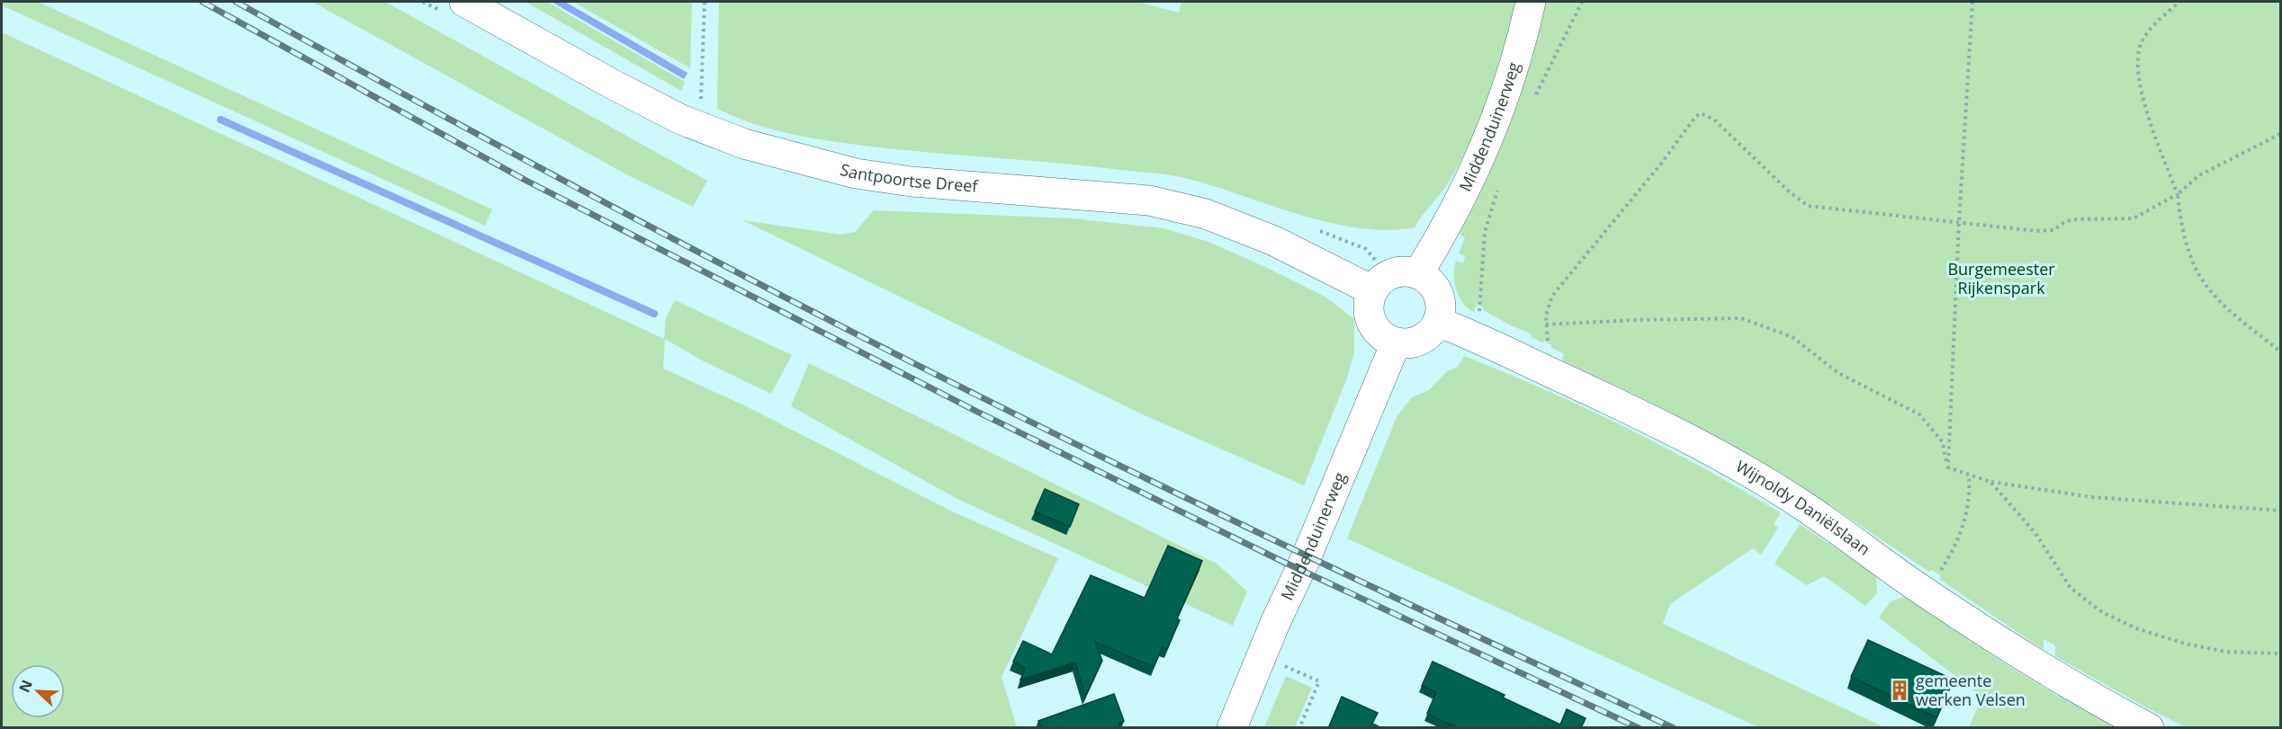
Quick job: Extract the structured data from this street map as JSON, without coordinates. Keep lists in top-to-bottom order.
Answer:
{
  "streets": {
    "street": ["Middenduinerweg", "Santpoortse Dreef", "Wijnoldy Daniëlslaan"]
  },
  "crossings": [
    ["Middenduinerweg", "Santpoortse Dreef"],
    ["Middenduinerweg", "Wijnoldy Daniëlslaan"],
    ["Santpoortse Dreef", "Wijnoldy Daniëlslaan"]
  ],
  "parks": ["Burgemeester Rijkenspark"],
  "places": {
    "building": ["gemeente werken Velsen"]
  },
  "north": "top left"
}
